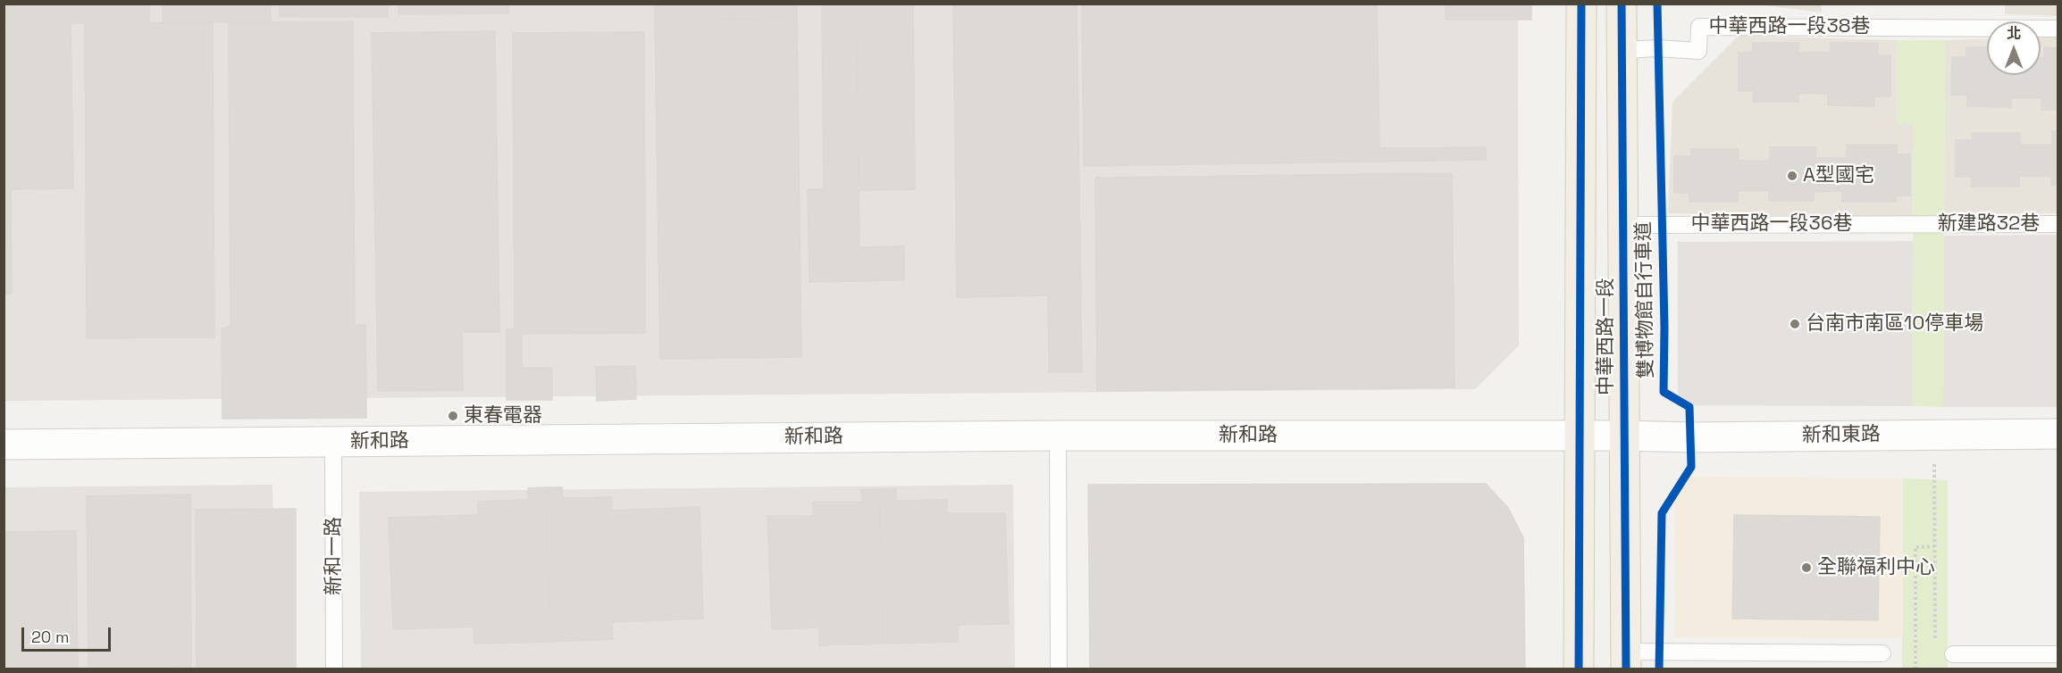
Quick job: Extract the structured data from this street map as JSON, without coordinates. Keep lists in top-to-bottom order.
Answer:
{
  "streets": {
    "main road": ["中華西路一段"],
    "street": ["新和路", "新和東路"],
    "lane": [
      "中華西路一段38巷",
      "中華西路一段36巷",
      "新建路32巷",
      "新和一路"
    ],
    "cycle path": ["雙博物館自行車道"]
  },
  "crossings": [
    ["中華西路一段38巷", "中華西路一段"],
    ["中華西路一段36巷", "新建路32巷"],
    ["中華西路一段36巷", "中華西路一段"],
    ["中華西路一段", "新和路"],
    ["中華西路一段", "新和東路"],
    ["新和路", "新和東路"],
    ["新和路", "新和一路"]
  ],
  "places": [
    "A型國宅",
    "台南市南區10停車場",
    "東春電器",
    "全聯福利中心"
  ],
  "scale_bar": "20 m",
  "north": "top"
}
